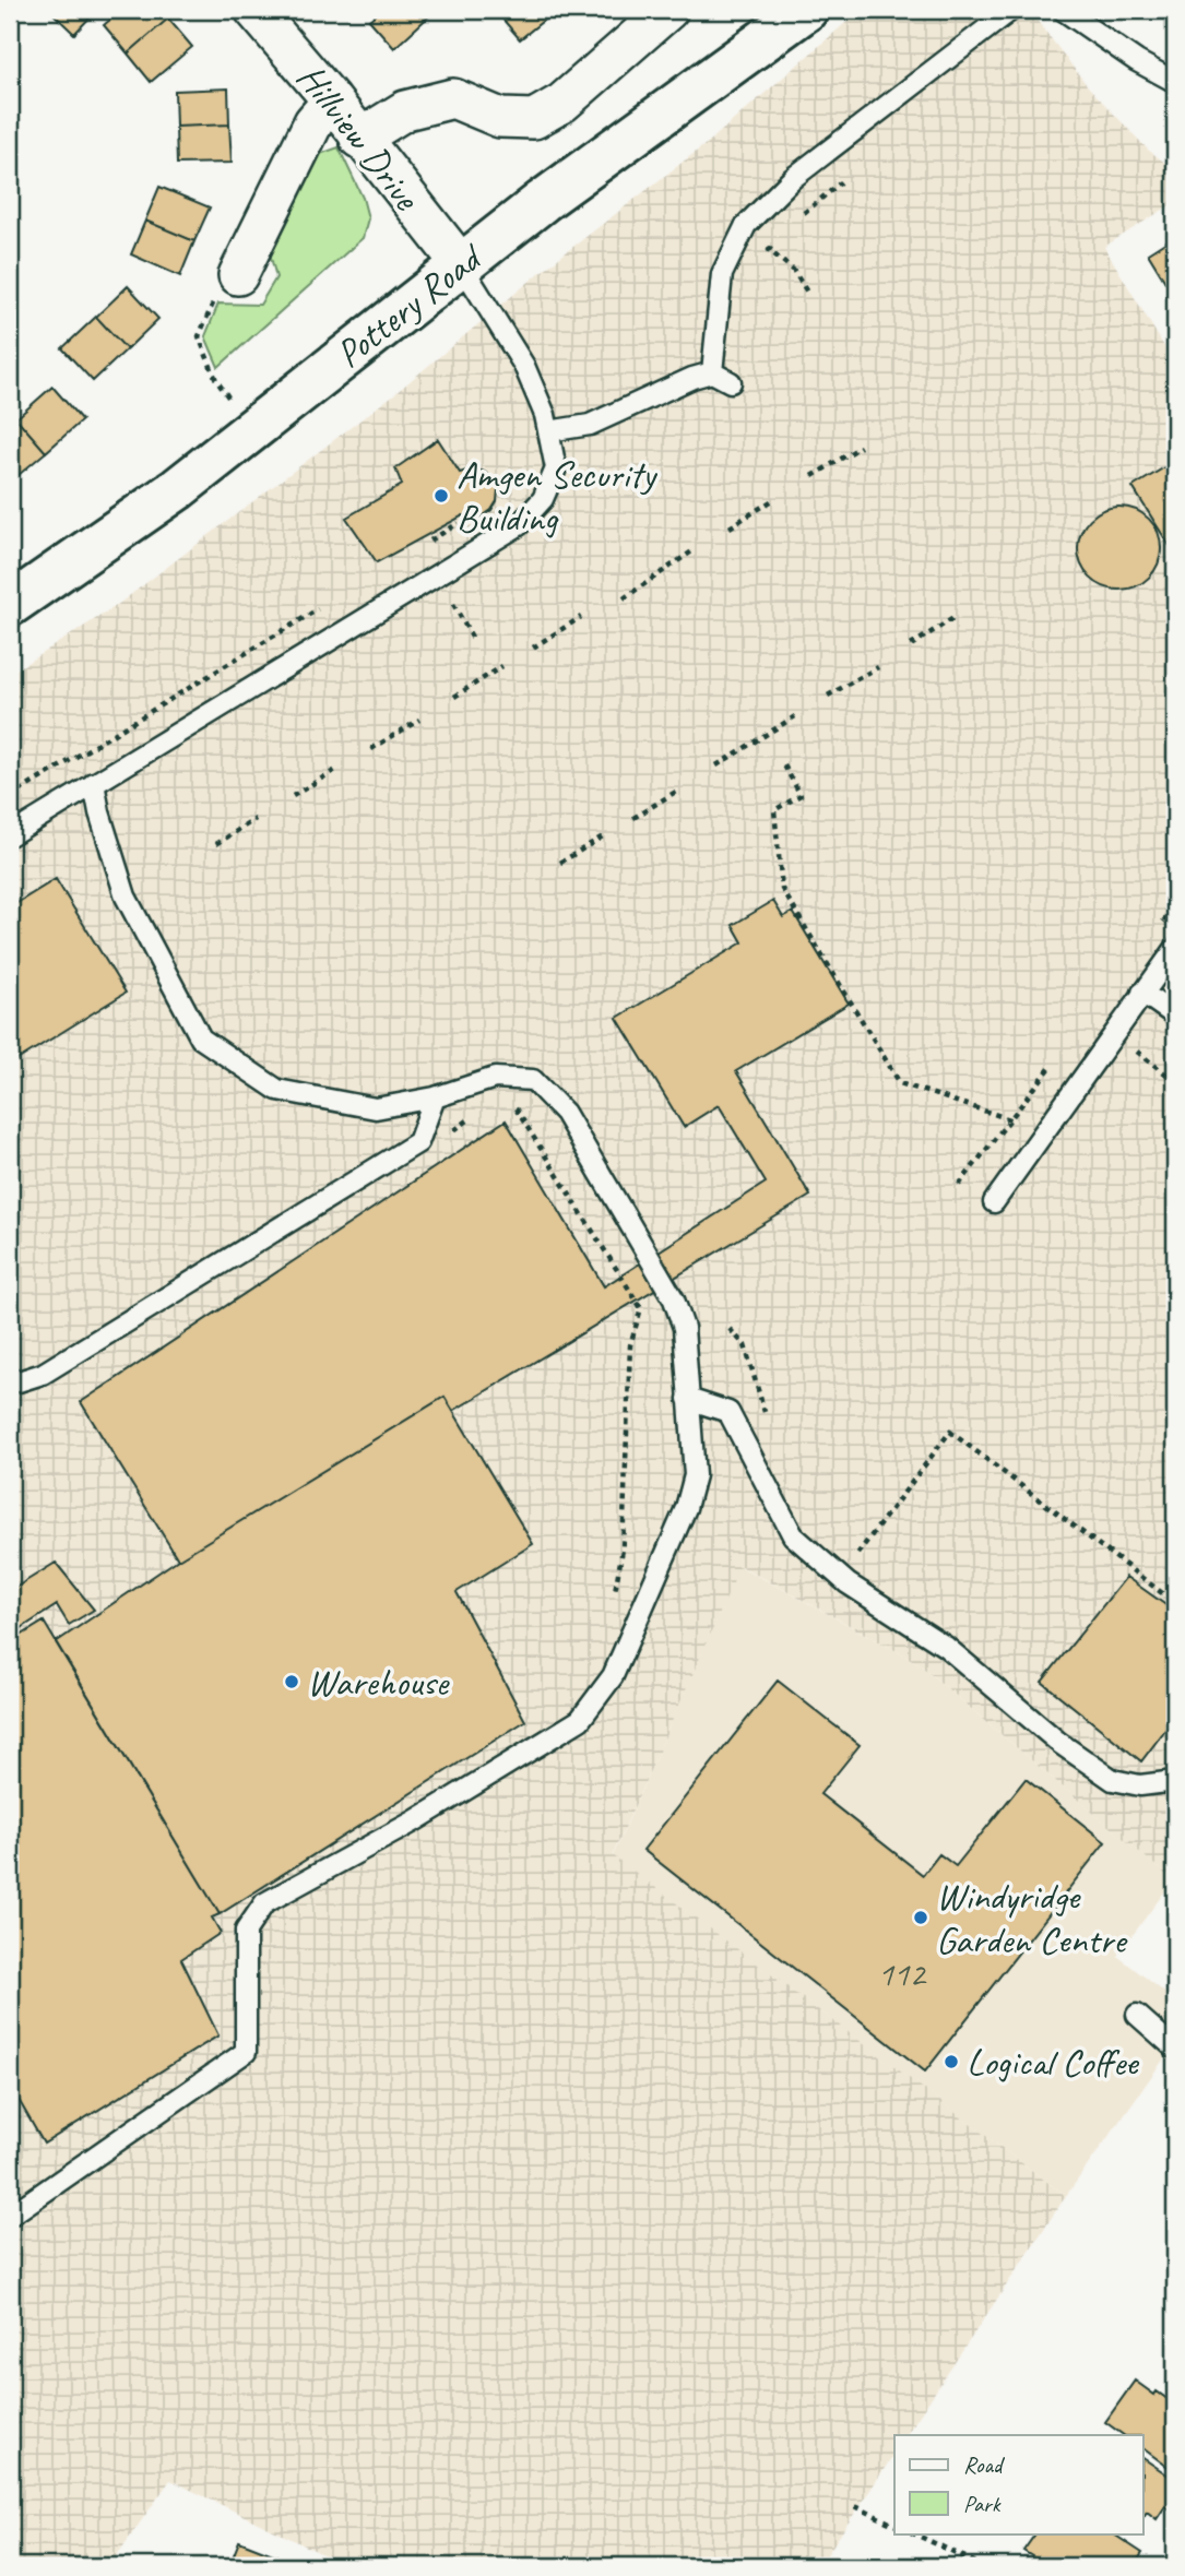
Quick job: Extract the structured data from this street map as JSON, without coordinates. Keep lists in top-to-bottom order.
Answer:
{
  "streets": {
    "street": ["Hillview Drive", "Pottery Road"]
  },
  "crossings": [
    ["Hillview Drive", "Pottery Road"]
  ],
  "places": [
    "Amgen Security Building",
    "Warehouse",
    "Windyridge Garden Centre",
    "Logical Coffee"
  ],
  "house_numbers": ["112"],
  "legend": ["Road", "Park"]
}
